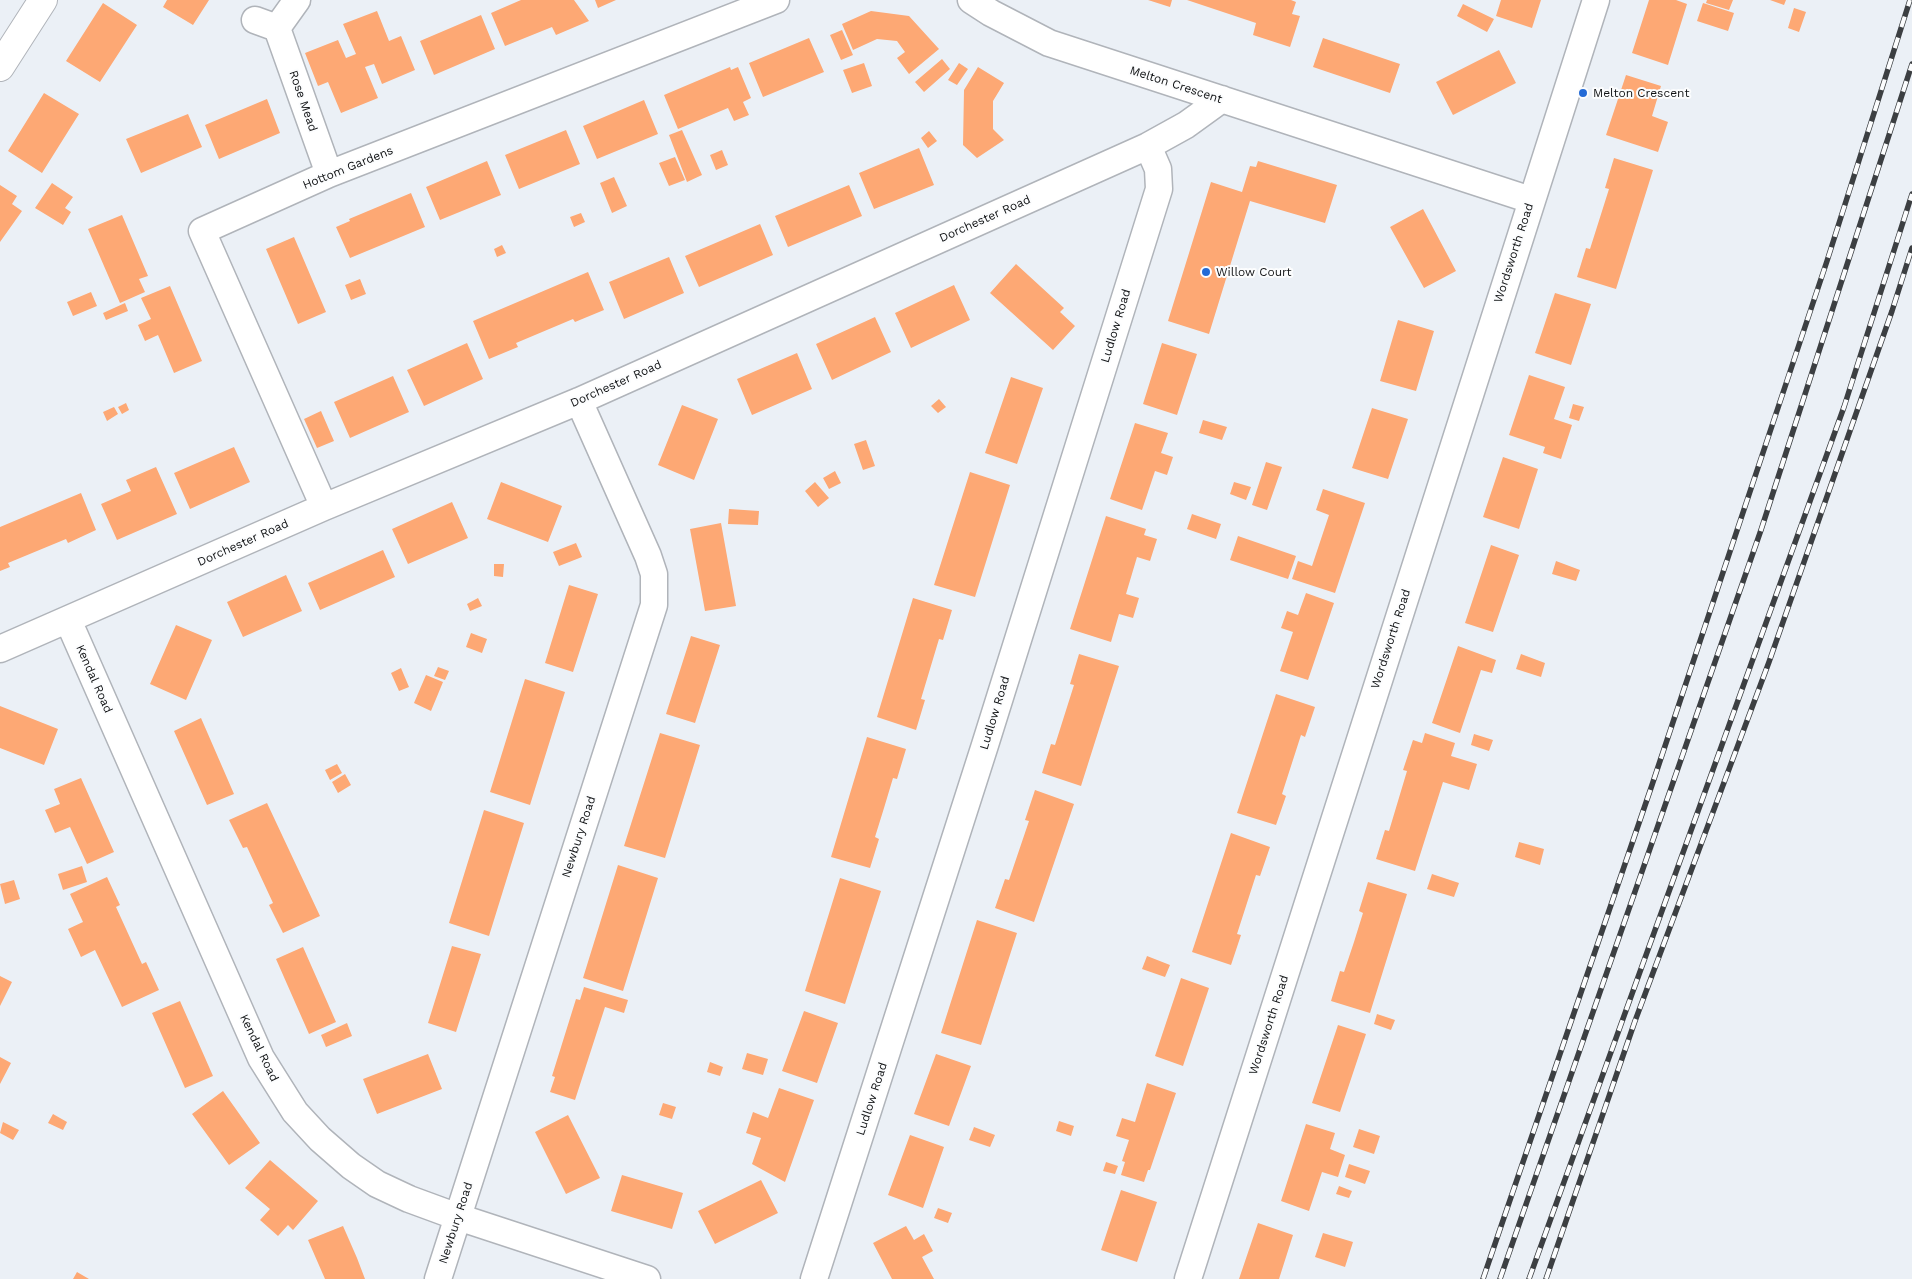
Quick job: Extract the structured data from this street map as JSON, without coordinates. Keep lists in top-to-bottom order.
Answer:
{
  "streets": {
    "street": [
      "Melton Crescent",
      "Rose Mead",
      "Hottom Gardens",
      "Dorchester Road",
      "Wordsworth Road",
      "Ludlow Road",
      "Kendal Road",
      "Newbury Road"
    ]
  },
  "crossings": [
    ["Melton Crescent", "Dorchester Road"],
    ["Melton Crescent", "Wordsworth Road"],
    ["Rose Mead", "Hottom Gardens"],
    ["Hottom Gardens", "Dorchester Road"],
    ["Dorchester Road", "Ludlow Road"],
    ["Dorchester Road", "Kendal Road"],
    ["Dorchester Road", "Newbury Road"],
    ["Kendal Road", "Newbury Road"]
  ],
  "places": ["Melton Crescent", "Willow Court"]
}
